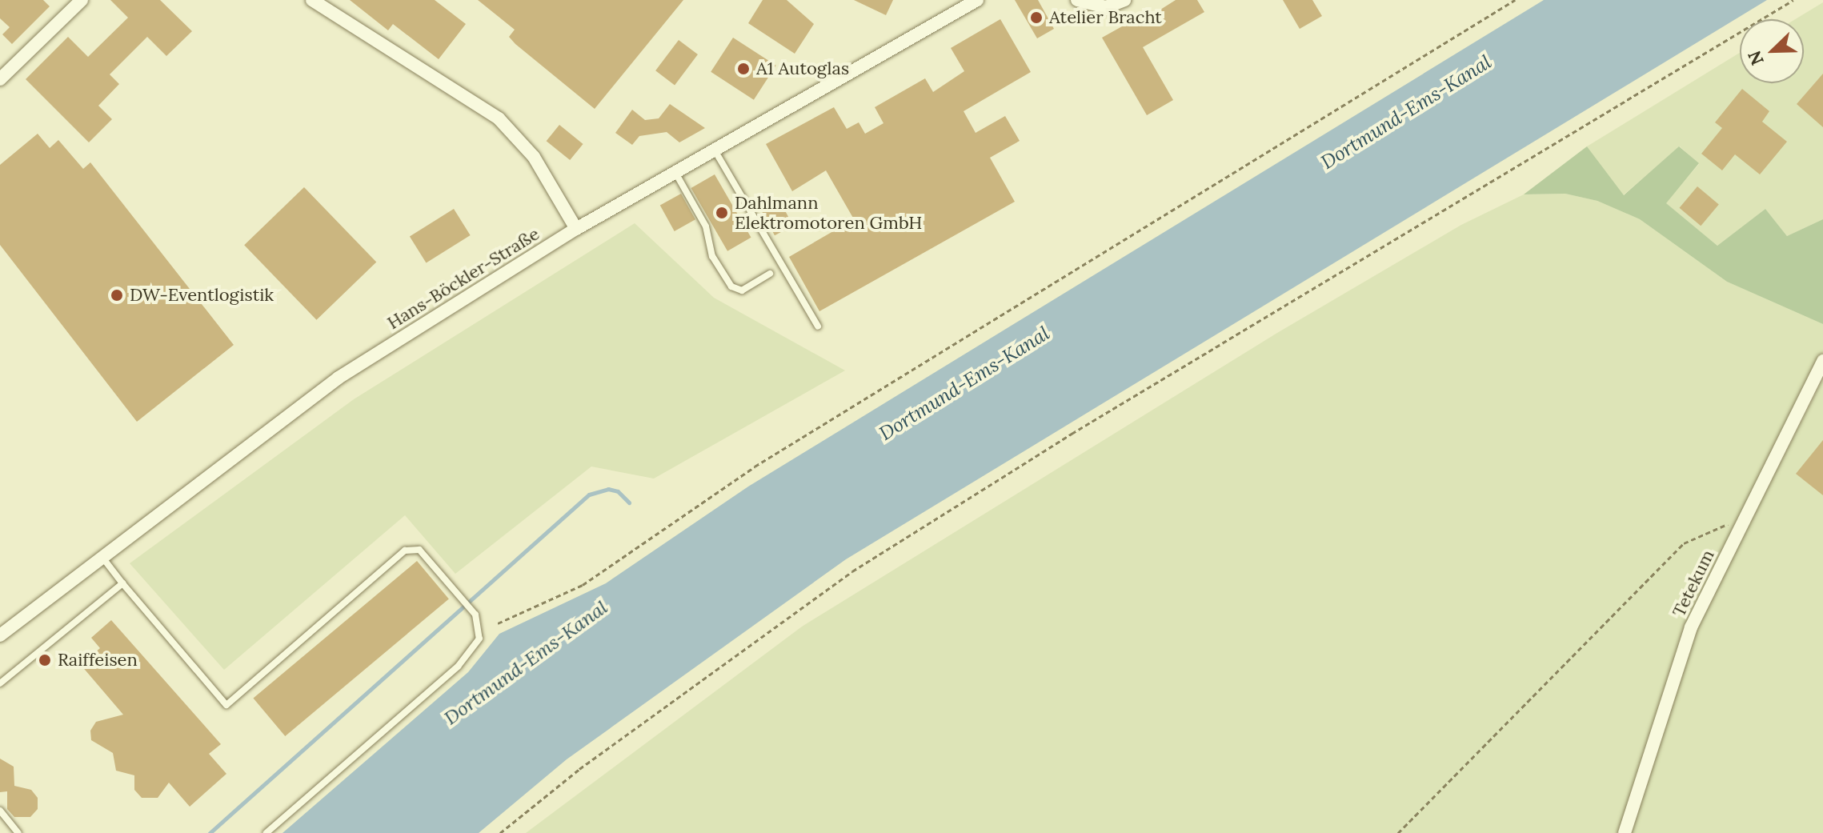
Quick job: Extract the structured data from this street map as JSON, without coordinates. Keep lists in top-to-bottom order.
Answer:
{
  "streets": {
    "street": ["Hans-Böckler-Straße", "Tetekum"]
  },
  "water": ["Dortmund-Ems-Kanal"],
  "places": [
    "Atelier Bracht",
    "A1 Autoglas",
    "Dahlmann Elektromotoren GmbH",
    "DW-Eventlogistik",
    "Raiffeisen"
  ],
  "north": "bottom left"
}
